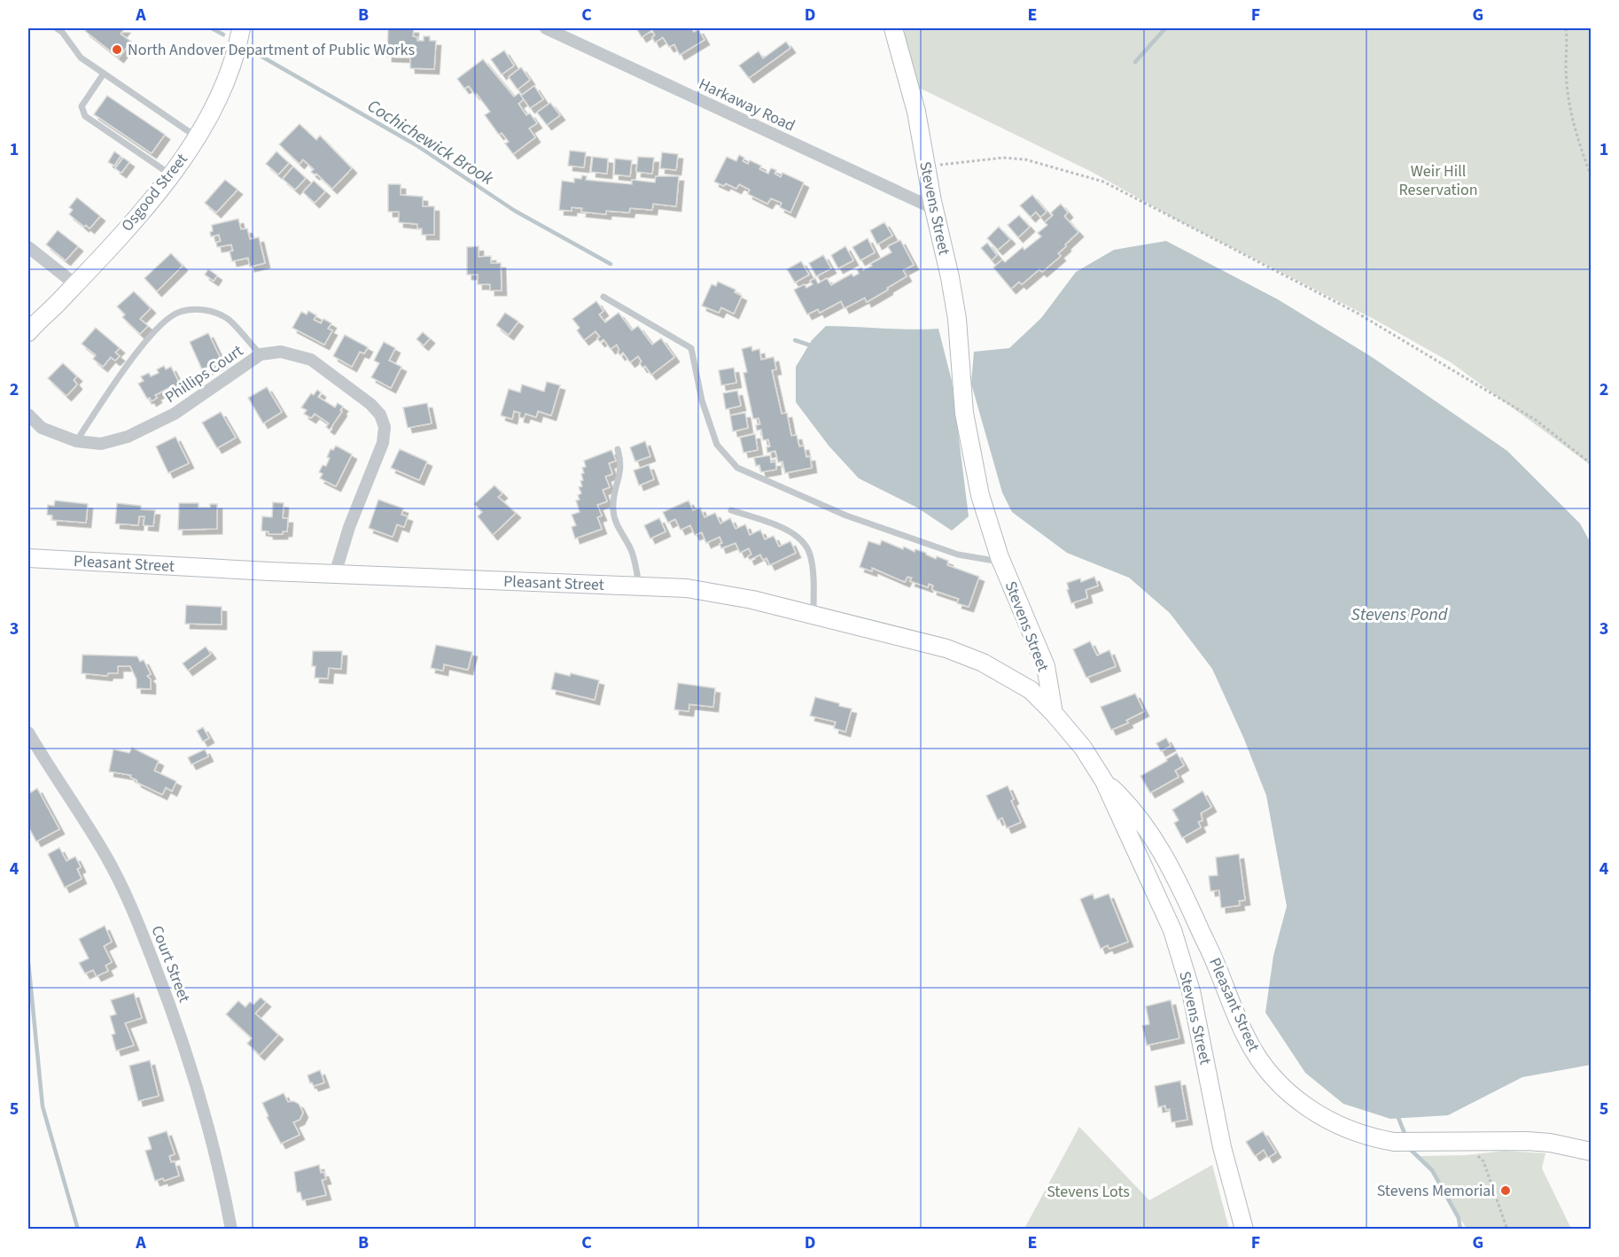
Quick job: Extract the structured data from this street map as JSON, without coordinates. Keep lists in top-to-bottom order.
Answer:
{
  "streets": {
    "street": [
      "Harkaway Road",
      "Osgood Street",
      "Stevens Street",
      "Phillips Court",
      "Pleasant Street",
      "Court Street"
    ]
  },
  "crossings": [
    ["Harkaway Road", "Stevens Street"],
    ["Stevens Street", "Pleasant Street"],
    ["Phillips Court", "Pleasant Street"]
  ],
  "water": ["Cochichewick Brook", "Stevens Pond"],
  "parks": ["Weir Hill Reservation", "Stevens Lots"],
  "places": ["North Andover Department of Public Works", "Stevens Memorial"],
  "grid": {
    "columns": [
      "A",
      "B",
      "C",
      "D",
      "E",
      "F",
      "G"
    ],
    "rows": [
      "1",
      "2",
      "3",
      "4",
      "5"
    ]
  }
}
